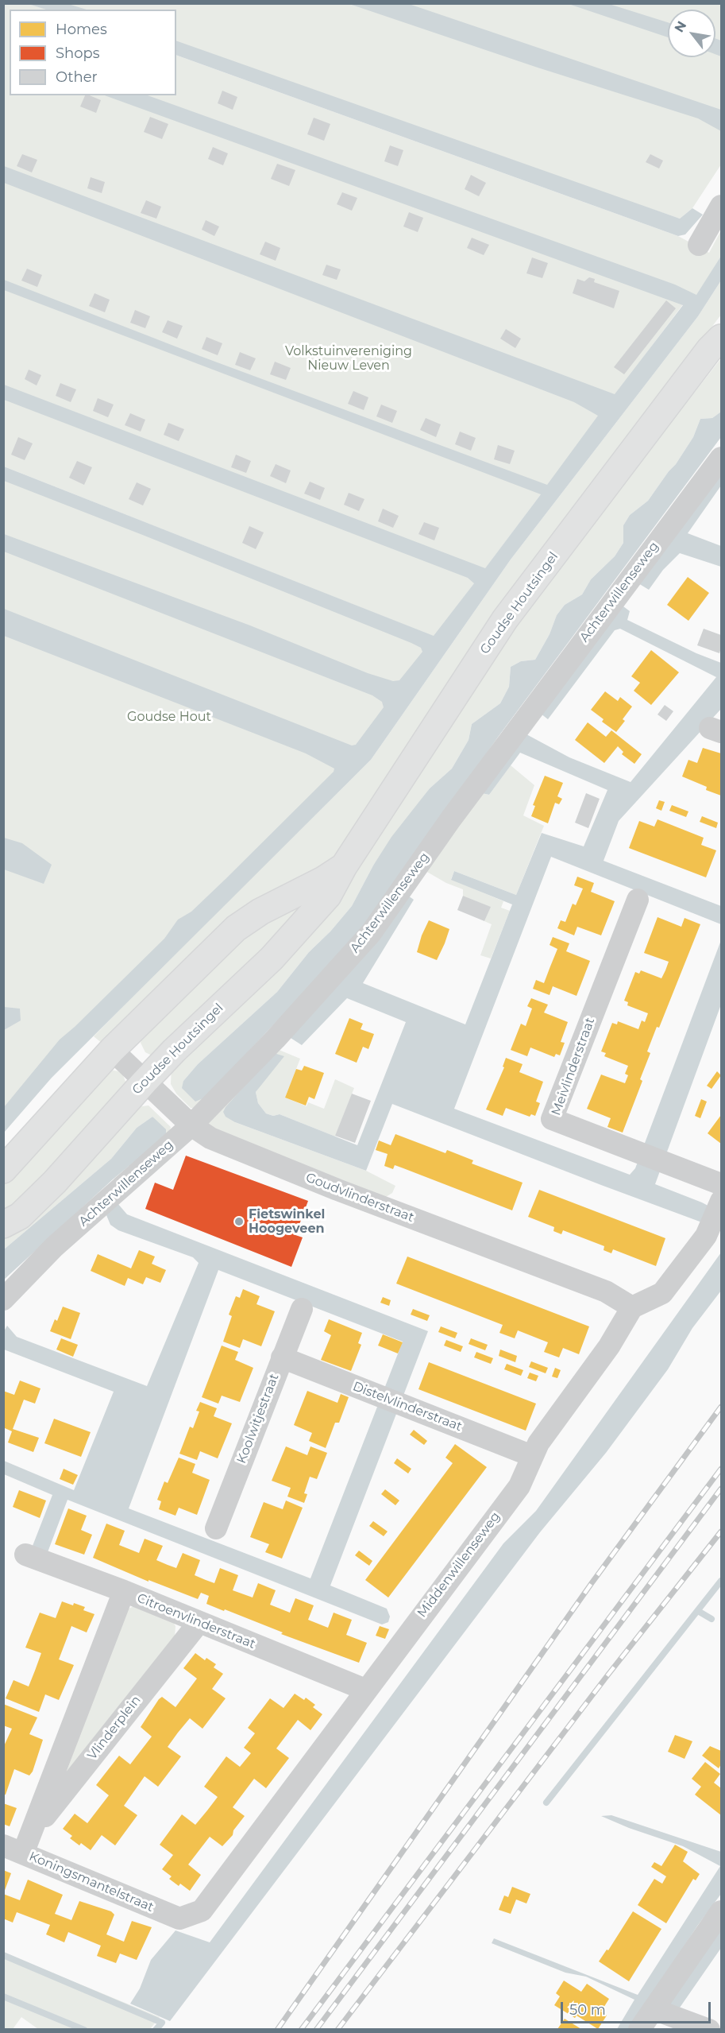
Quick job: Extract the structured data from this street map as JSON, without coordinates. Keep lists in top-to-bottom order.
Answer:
{
  "streets": {
    "main road": ["Goudse Houtsingel"],
    "street": [
      "Achterwillenseweg",
      "Meivlinderstraat",
      "Goudvlinderstraat",
      "Distelvlinderstraat",
      "Koolwitjestraat",
      "Middenwillenseweg",
      "Citroenvlinderstraat",
      "Vlinderplein",
      "Koningsmantelstraat"
    ]
  },
  "crossings": [
    ["Achterwillenseweg", "Goudvlinderstraat"],
    ["Goudse Houtsingel", "Goudvlinderstraat"],
    ["Goudvlinderstraat", "Middenwillenseweg"],
    ["Distelvlinderstraat", "Koolwitjestraat"],
    ["Distelvlinderstraat", "Middenwillenseweg"],
    ["Middenwillenseweg", "Citroenvlinderstraat"],
    ["Middenwillenseweg", "Koningsmantelstraat"],
    ["Citroenvlinderstraat", "Vlinderplein"],
    ["Vlinderplein", "Koningsmantelstraat"]
  ],
  "parks": ["Volkstuinvereniging Nieuw Leven", "Goudse Hout"],
  "places": ["Fietswinkel Hoogeveen"],
  "legend": ["Homes", "Shops", "Other"],
  "scale_bar": "50 m",
  "north": "top left"
}
